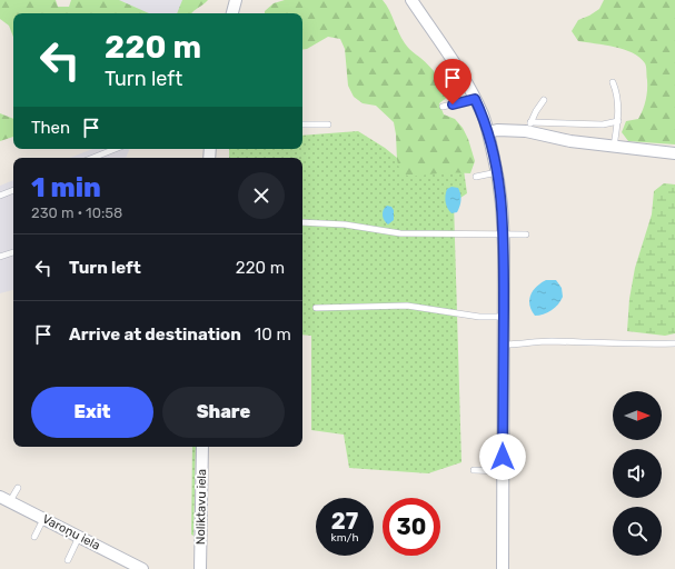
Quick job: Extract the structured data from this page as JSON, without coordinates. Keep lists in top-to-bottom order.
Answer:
{
  "streets": {
    "street": ["Noliktavu iela", "Varoņu iela"]
  },
  "north": "right",
  "page": {
    "turn": ["220 m", "Turn left"],
    "then": "Then",
    "heading": ["1 min", "230 m · 10:58"],
    "list": [
      {
        "name": "Turn left",
        "value": "220 m"
      },
      {
        "name": "Arrive at destination",
        "value": "10 m"
      }
    ],
    "buttons": ["Exit", "Share"],
    "speed": "27 km/h",
    "limit": "30"
  }
}
